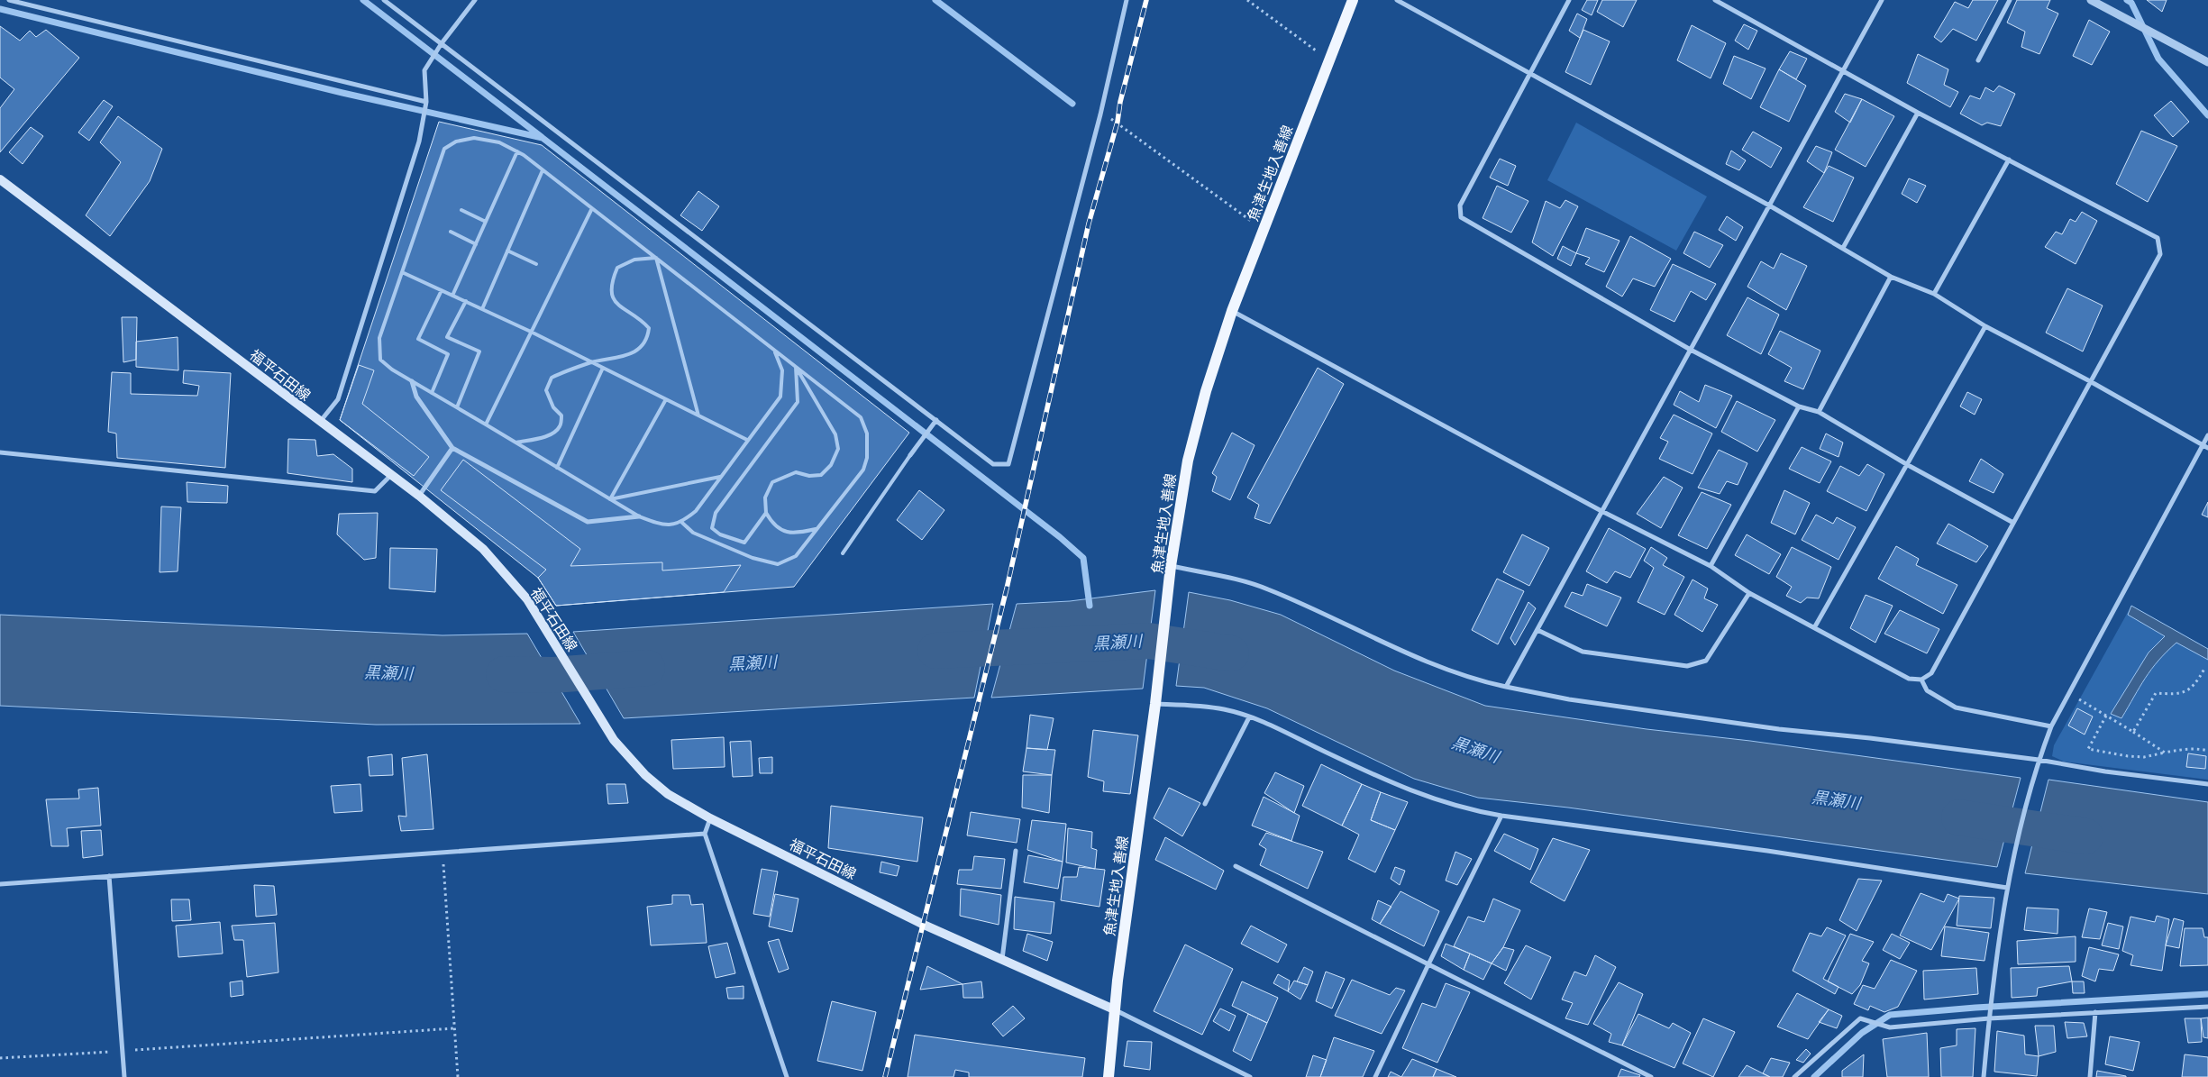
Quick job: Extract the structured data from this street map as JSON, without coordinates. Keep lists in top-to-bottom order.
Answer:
{
  "streets": {
    "main road": ["魚津生地入善線", "福平石田線"]
  },
  "crossings": [
    ["魚津生地入善線", "福平石田線"]
  ],
  "water": ["黒瀬川"]
}
